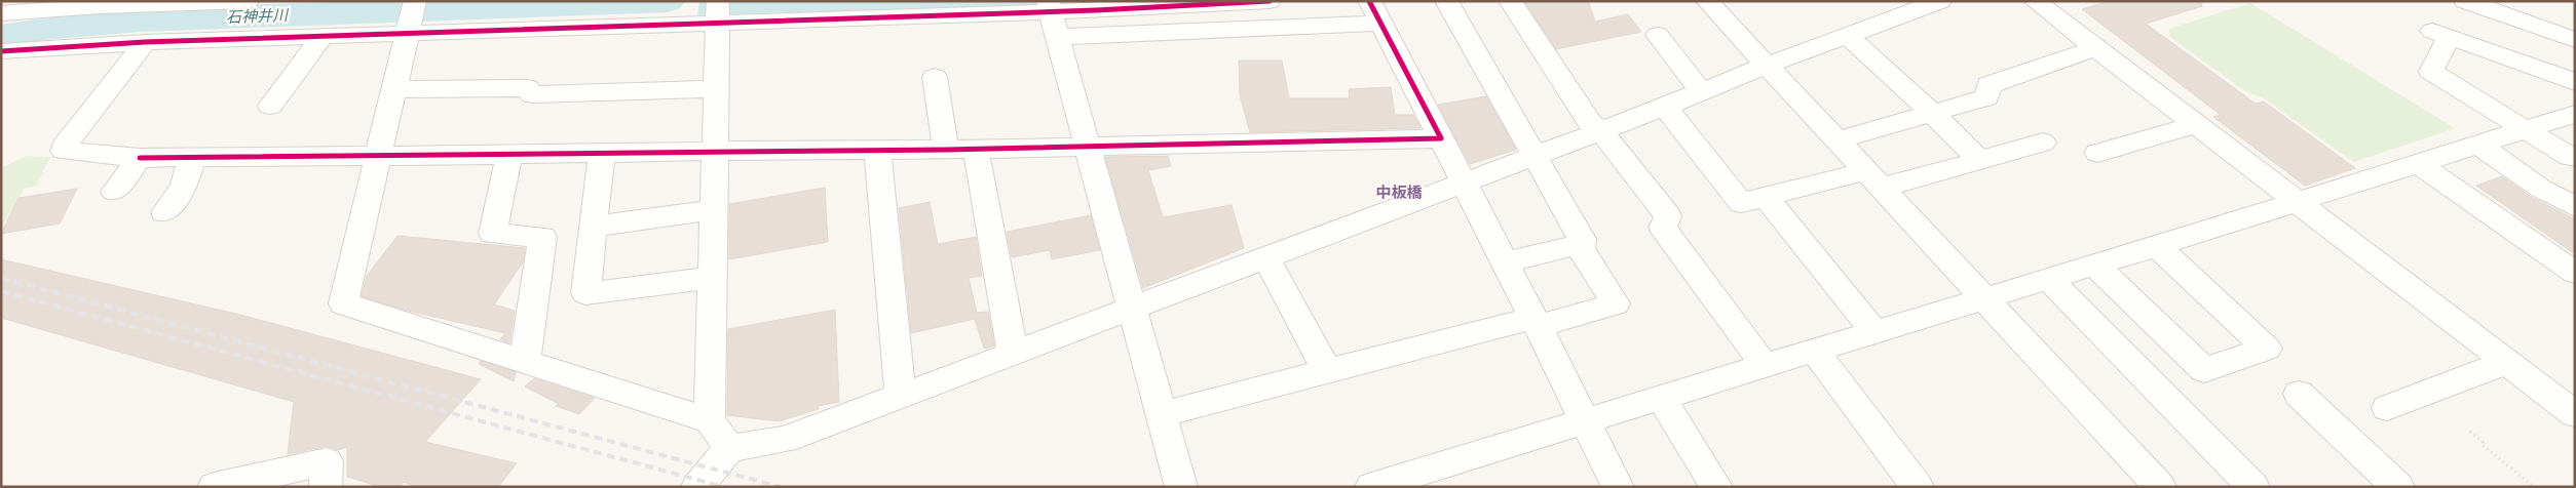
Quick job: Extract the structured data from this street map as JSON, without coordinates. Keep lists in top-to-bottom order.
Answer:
{
  "districts": ["中板橋"],
  "water": ["石神井川"]
}
